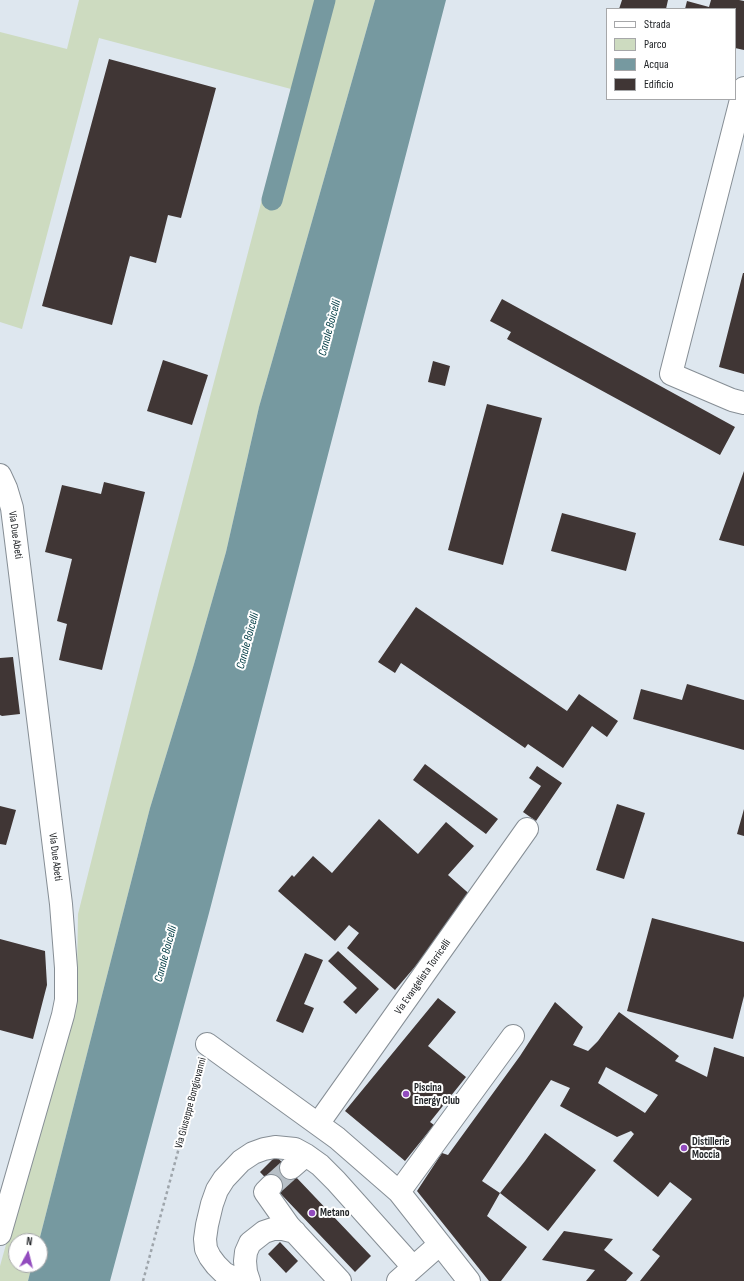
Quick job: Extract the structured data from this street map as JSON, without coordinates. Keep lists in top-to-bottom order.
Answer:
{
  "streets": {
    "street": ["Via Due Abeti", "Via Evangelista Torricelli", "Via Giuseppe Bongiovanni"]
  },
  "crossings": [
    ["Via Evangelista Torricelli", "Via Giuseppe Bongiovanni"]
  ],
  "water": ["Canale Boicelli"],
  "places": ["Piscina Energy Club", "Distillerie Moccia", "Metano"],
  "legend": [
    "Strada",
    "Parco",
    "Acqua",
    "Edificio"
  ],
  "north": "top"
}
